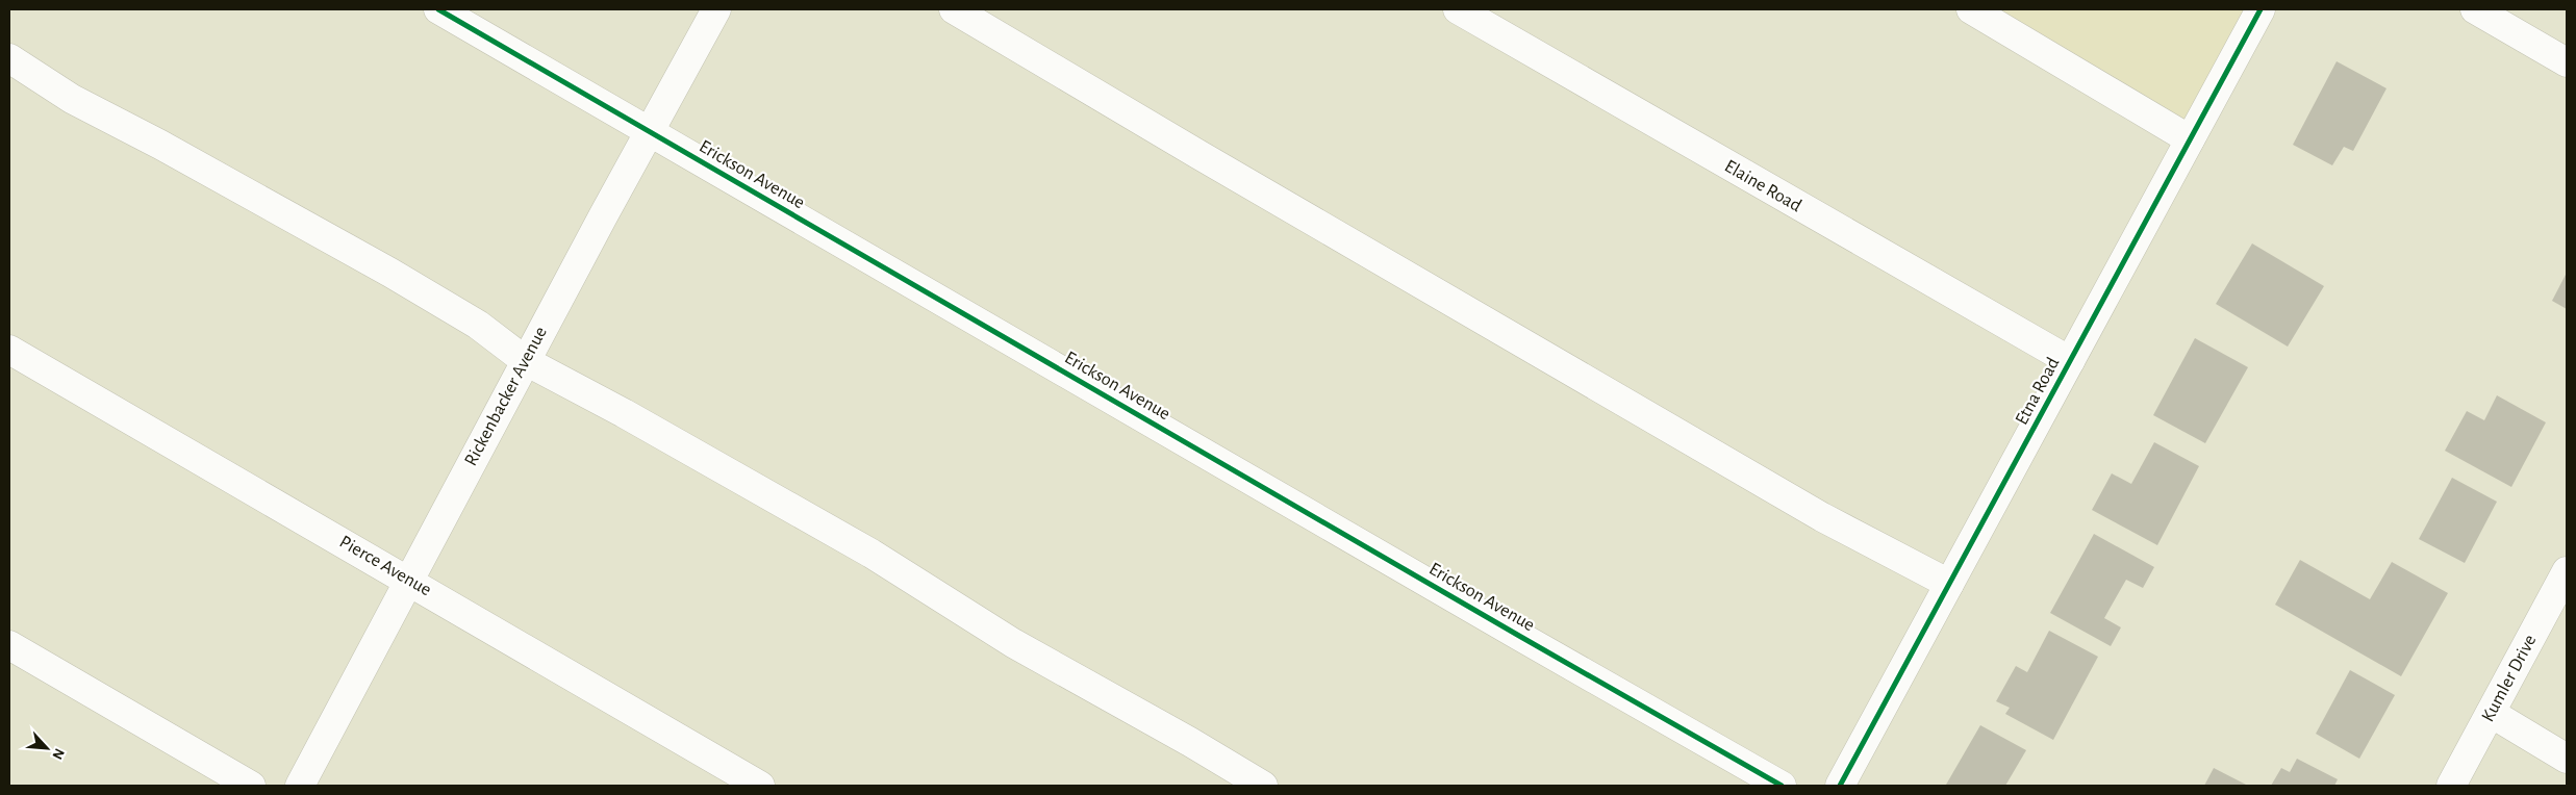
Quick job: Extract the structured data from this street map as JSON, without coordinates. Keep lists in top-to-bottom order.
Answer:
{
  "streets": {
    "street": [
      "Erickson Avenue",
      "Elaine Road",
      "Etna Road",
      "Rickenbacker Avenue",
      "Pierce Avenue",
      "Kumler Drive"
    ]
  },
  "crossings": [
    ["Erickson Avenue", "Rickenbacker Avenue"],
    ["Elaine Road", "Etna Road"],
    ["Rickenbacker Avenue", "Pierce Avenue"]
  ],
  "north": "bottom right"
}
